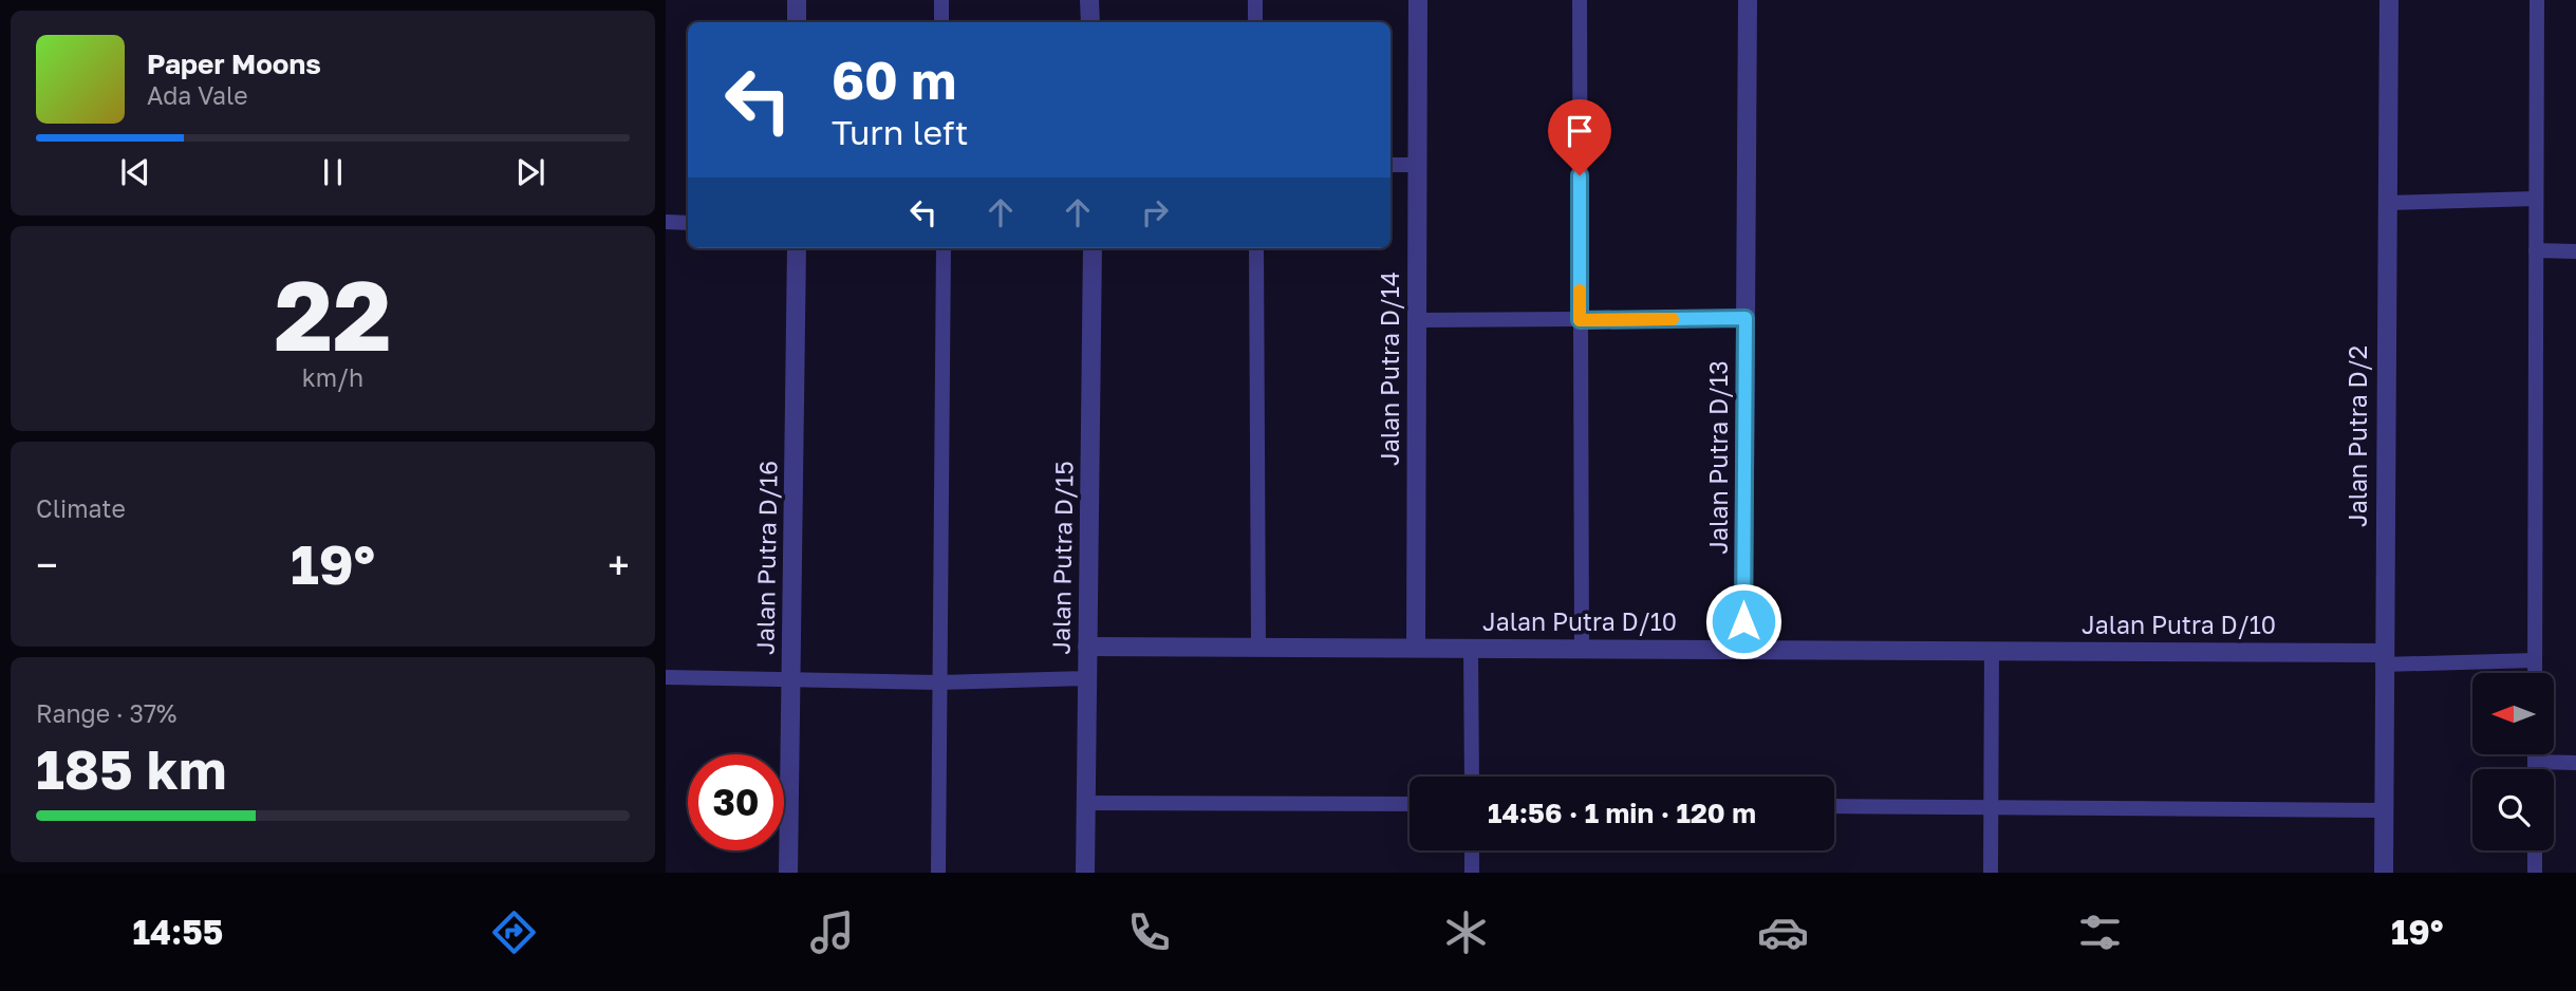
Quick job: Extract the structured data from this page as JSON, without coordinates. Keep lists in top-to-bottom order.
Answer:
{
  "streets": {
    "street": [
      "Jalan Putra D/14",
      "Jalan Putra D/2",
      "Jalan Putra D/13",
      "Jalan Putra D/16",
      "Jalan Putra D/15",
      "Jalan Putra D/10"
    ]
  },
  "crossings": [
    ["Jalan Putra D/14", "Jalan Putra D/10"],
    ["Jalan Putra D/2", "Jalan Putra D/10"],
    ["Jalan Putra D/13", "Jalan Putra D/10"],
    ["Jalan Putra D/15", "Jalan Putra D/10"]
  ],
  "north": "left",
  "page": {
    "turn": ["60 m", "Turn left"],
    "song": ["Paper Moons", "Ada Vale"],
    "tile": [
      ["22", "km/h"],
      "Climate",
      ["Range · 37%", "185 km"]
    ],
    "heat": ["−", "19°", "+"],
    "limit": "30",
    "trip": "14:56 · 1 min · 120 m",
    "tabs": ["14:55", "19°"]
  }
}
